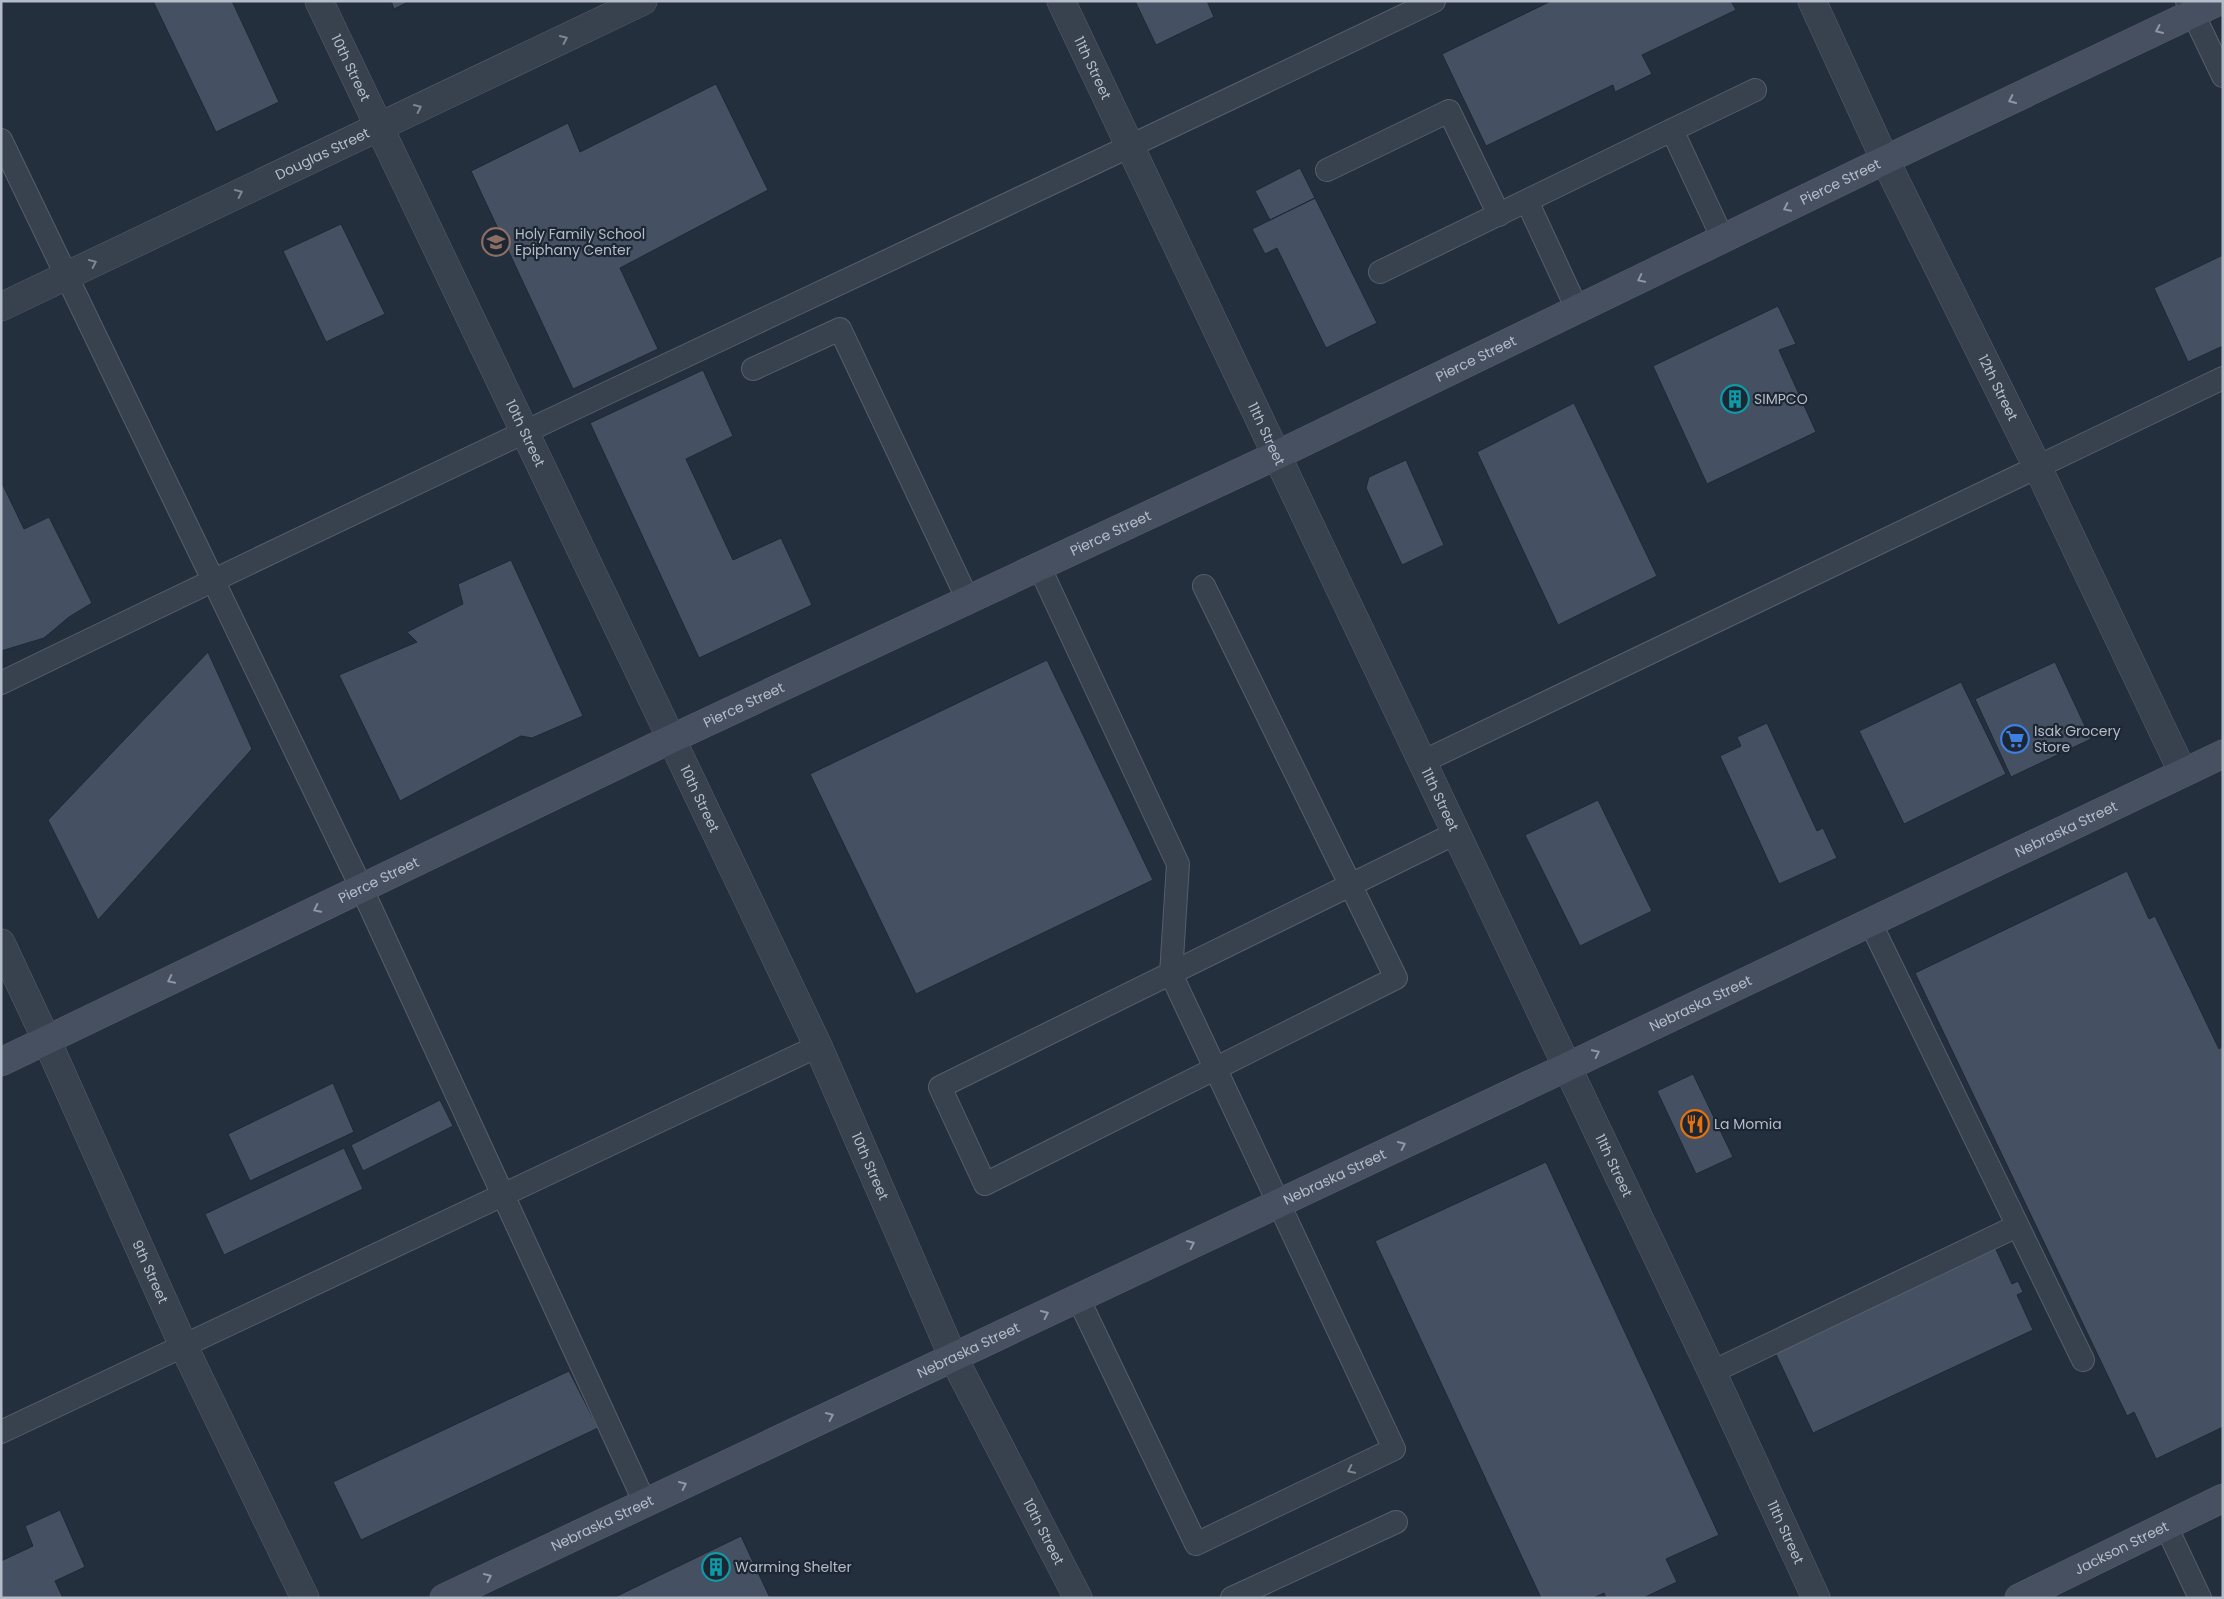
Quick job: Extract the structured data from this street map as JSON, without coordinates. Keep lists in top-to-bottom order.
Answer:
{
  "streets": {
    "main road": ["Pierce Street", "Nebraska Street", "Jackson Street"],
    "street": [
      "11th Street",
      "10th Street",
      "Douglas Street",
      "12th Street",
      "9th Street"
    ]
  },
  "crossings": [
    ["11th Street", "Pierce Street"],
    ["11th Street", "Nebraska Street"],
    ["10th Street", "Douglas Street"],
    ["10th Street", "Pierce Street"],
    ["10th Street", "Nebraska Street"],
    ["Pierce Street", "12th Street"],
    ["Pierce Street", "9th Street"],
    ["12th Street", "Nebraska Street"]
  ],
  "one_way": ["Douglas Street", "Pierce Street", "Nebraska Street"],
  "places": {
    "school or university": ["Holy Family School Epiphany Center"],
    "building": ["SIMPCO", "Warming Shelter"],
    "supermarket": ["Isak Grocery Store"],
    "restaurant": ["La Momia"]
  }
}
